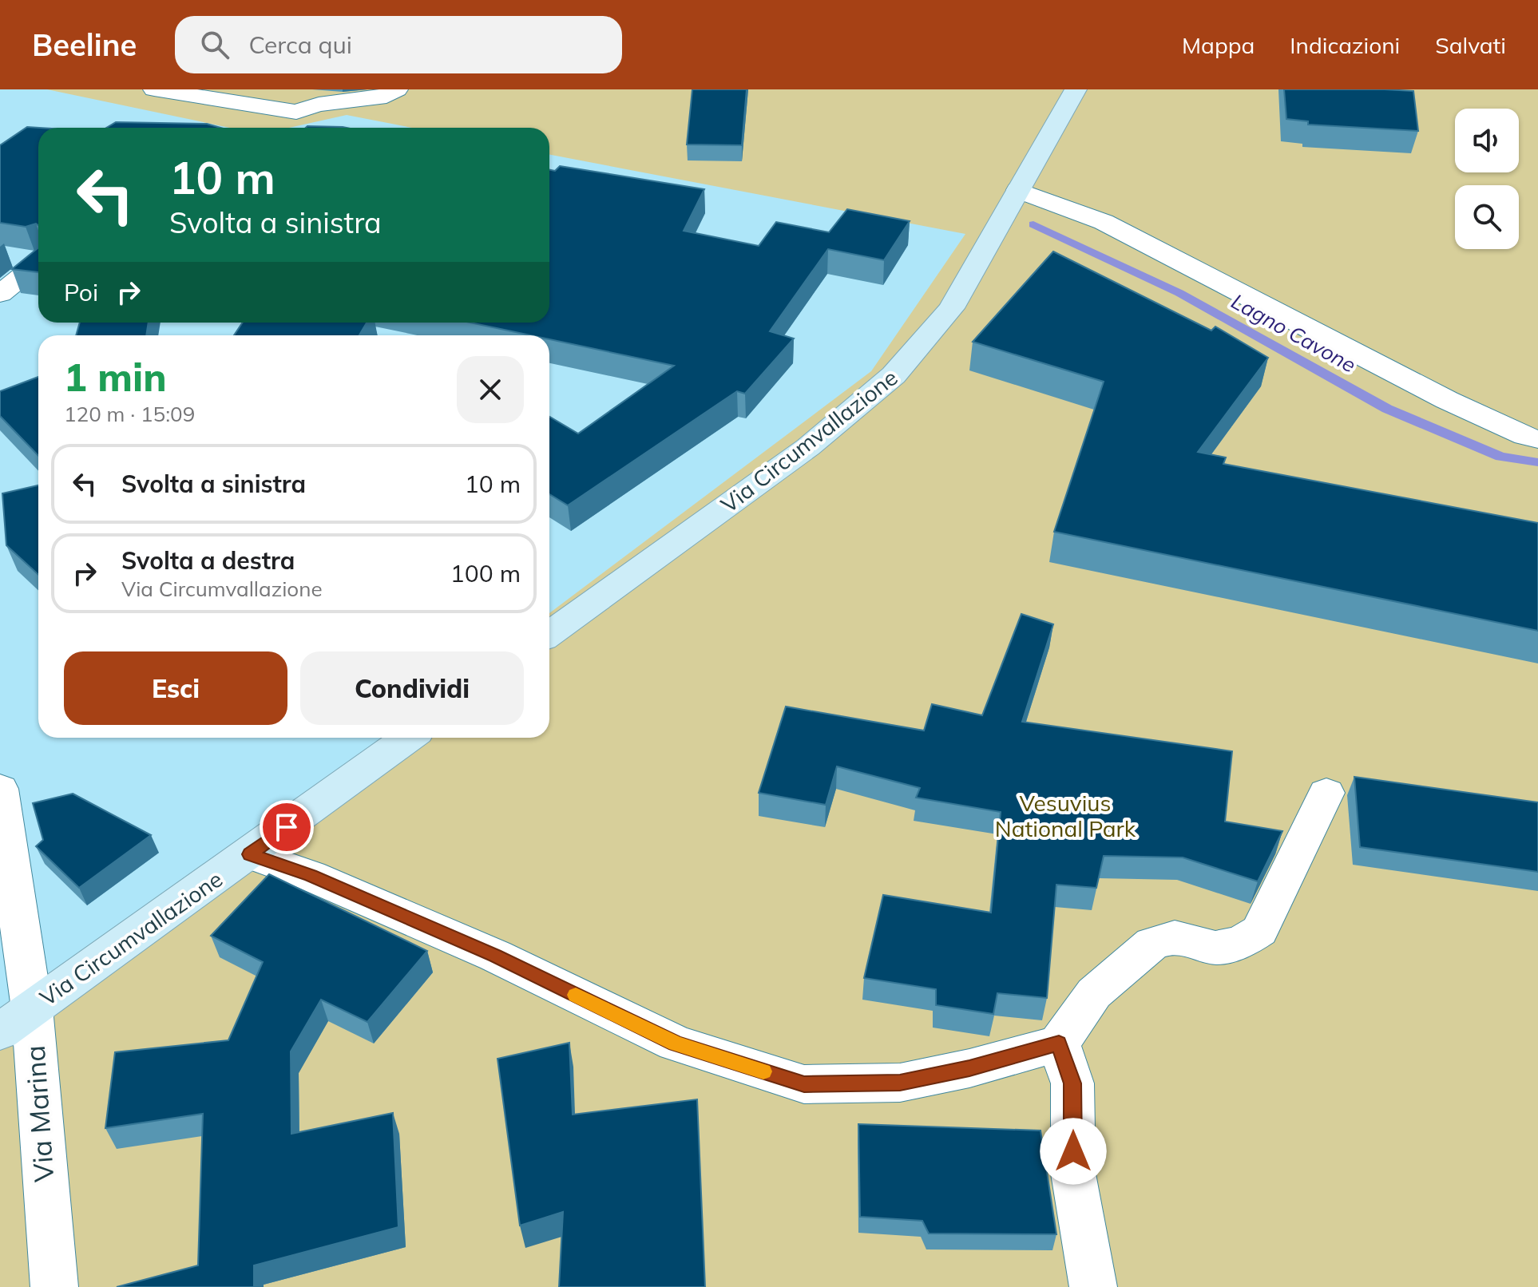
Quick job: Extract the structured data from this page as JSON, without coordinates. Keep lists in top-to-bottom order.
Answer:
{
  "streets": {
    "main road": ["Via Circumvallazione"],
    "street": ["Via Marina"]
  },
  "crossings": [
    ["Via Circumvallazione", "Via Marina"]
  ],
  "water": ["Lagno Cavone"],
  "parks": ["Vesuvius National Park"],
  "page": {
    "header": "Beeline",
    "search": "Cerca qui",
    "nav": ["Mappa", "Indicazioni", "Salvati"],
    "turn": ["10 m", "Svolta a sinistra"],
    "then": "Poi",
    "heading": ["1 min", "120 m · 15:09"],
    "list": [
      {
        "name": "Svolta a sinistra",
        "value": "10 m"
      },
      {
        "name": "Svolta a destra",
        "note": "Via Circumvallazione",
        "value": "100 m"
      }
    ],
    "buttons": ["Esci", "Condividi"]
  }
}
